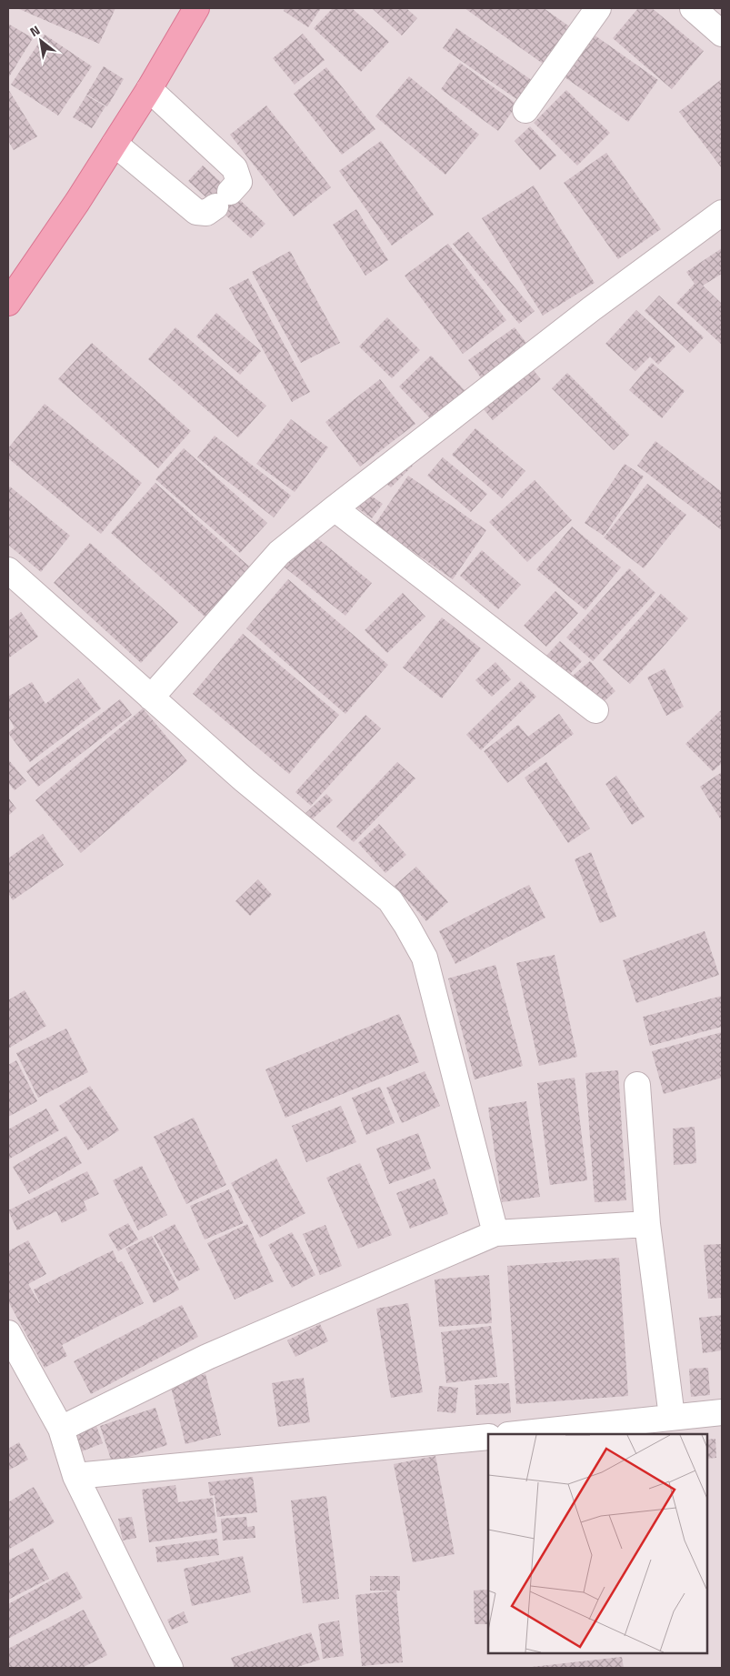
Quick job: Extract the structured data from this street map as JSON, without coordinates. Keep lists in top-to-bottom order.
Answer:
{
  "north": "top left"
}
